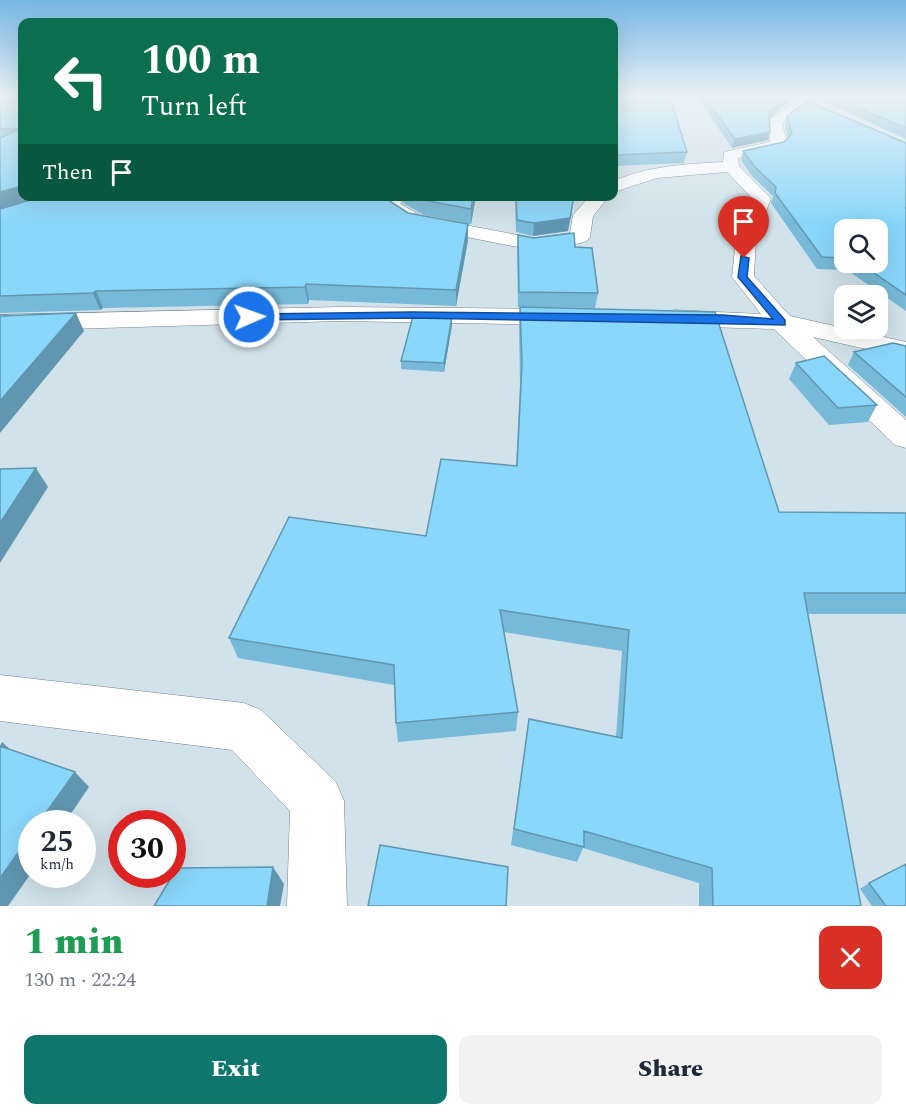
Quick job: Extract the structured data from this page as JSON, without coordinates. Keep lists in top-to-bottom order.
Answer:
{
  "page": {
    "turn": ["100 m", "Turn left"],
    "then": "Then",
    "speed": "25 km/h",
    "limit": "30",
    "heading": ["1 min", "130 m · 22:24"],
    "buttons": ["Exit", "Share"]
  }
}
